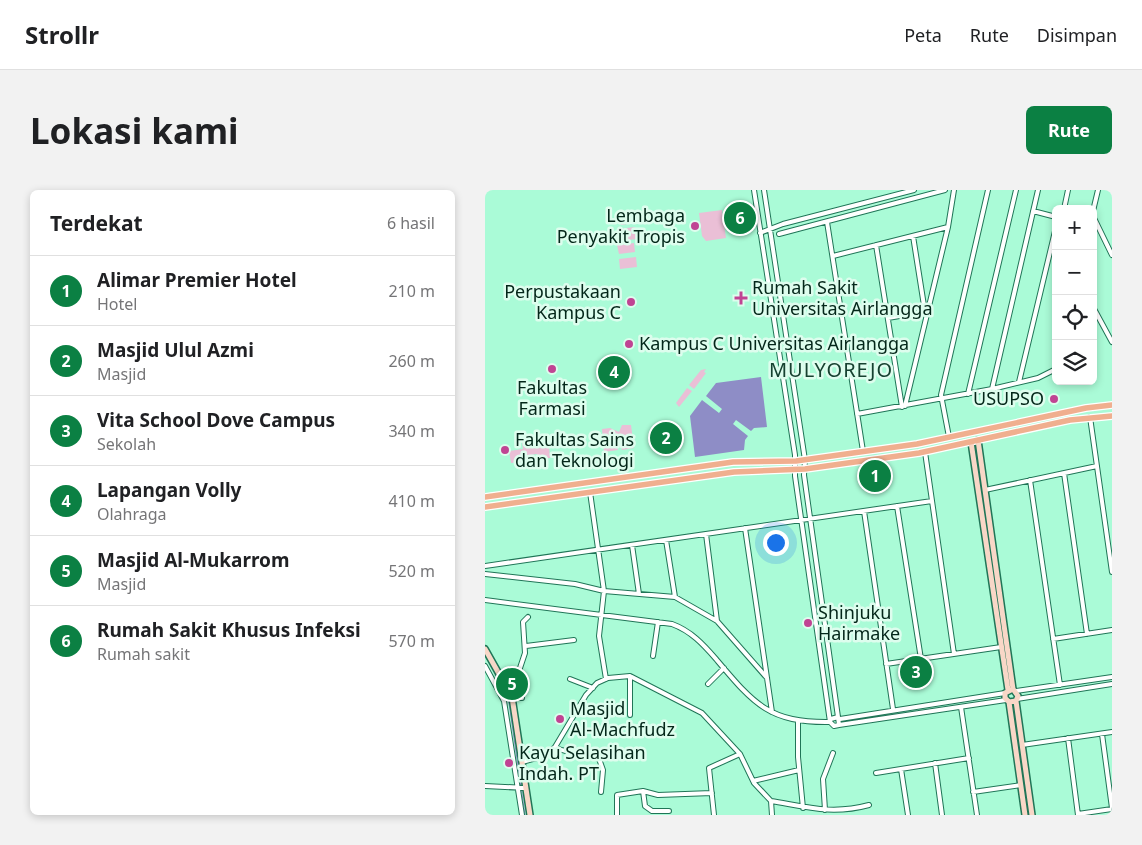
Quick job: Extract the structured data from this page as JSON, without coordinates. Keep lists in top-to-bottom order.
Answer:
{
  "districts": ["MULYOREJO"],
  "places": {
    "other": [
      "Lembaga Penyakit Tropis",
      "Perpustakaan Kampus C",
      "Kampus C Universitas Airlangga",
      "Fakultas Farmasi",
      "USUPSO",
      "Fakultas Sains dan Teknologi",
      "Shinjuku Hairmake",
      "Masjid Al-Machfudz",
      "Kayu Selasihan Indah. PT"
    ],
    "health": ["Rumah Sakit Universitas Airlangga"]
  },
  "page": {
    "header": "Strollr",
    "nav": ["Peta", "Rute", "Disimpan"],
    "buttons": "Rute",
    "title": "Lokasi kami",
    "heading": ["Terdekat", "6 hasil"],
    "pins": [
      "6",
      "4",
      "2",
      "1",
      "3",
      "5"
    ],
    "map_buttons": ["+", "−"],
    "list": [
      {
        "mark": "1",
        "name": "Alimar Premier Hotel",
        "note": "Hotel",
        "value": "210 m"
      },
      {
        "mark": "2",
        "name": "Masjid Ulul Azmi",
        "note": "Masjid",
        "value": "260 m"
      },
      {
        "mark": "3",
        "name": "Vita School Dove Campus",
        "note": "Sekolah",
        "value": "340 m"
      },
      {
        "mark": "4",
        "name": "Lapangan Volly",
        "note": "Olahraga",
        "value": "410 m"
      },
      {
        "mark": "5",
        "name": "Masjid Al-Mukarrom",
        "note": "Masjid",
        "value": "520 m"
      },
      {
        "mark": "6",
        "name": "Rumah Sakit Khusus Infeksi",
        "note": "Rumah sakit",
        "value": "570 m"
      }
    ]
  }
}
